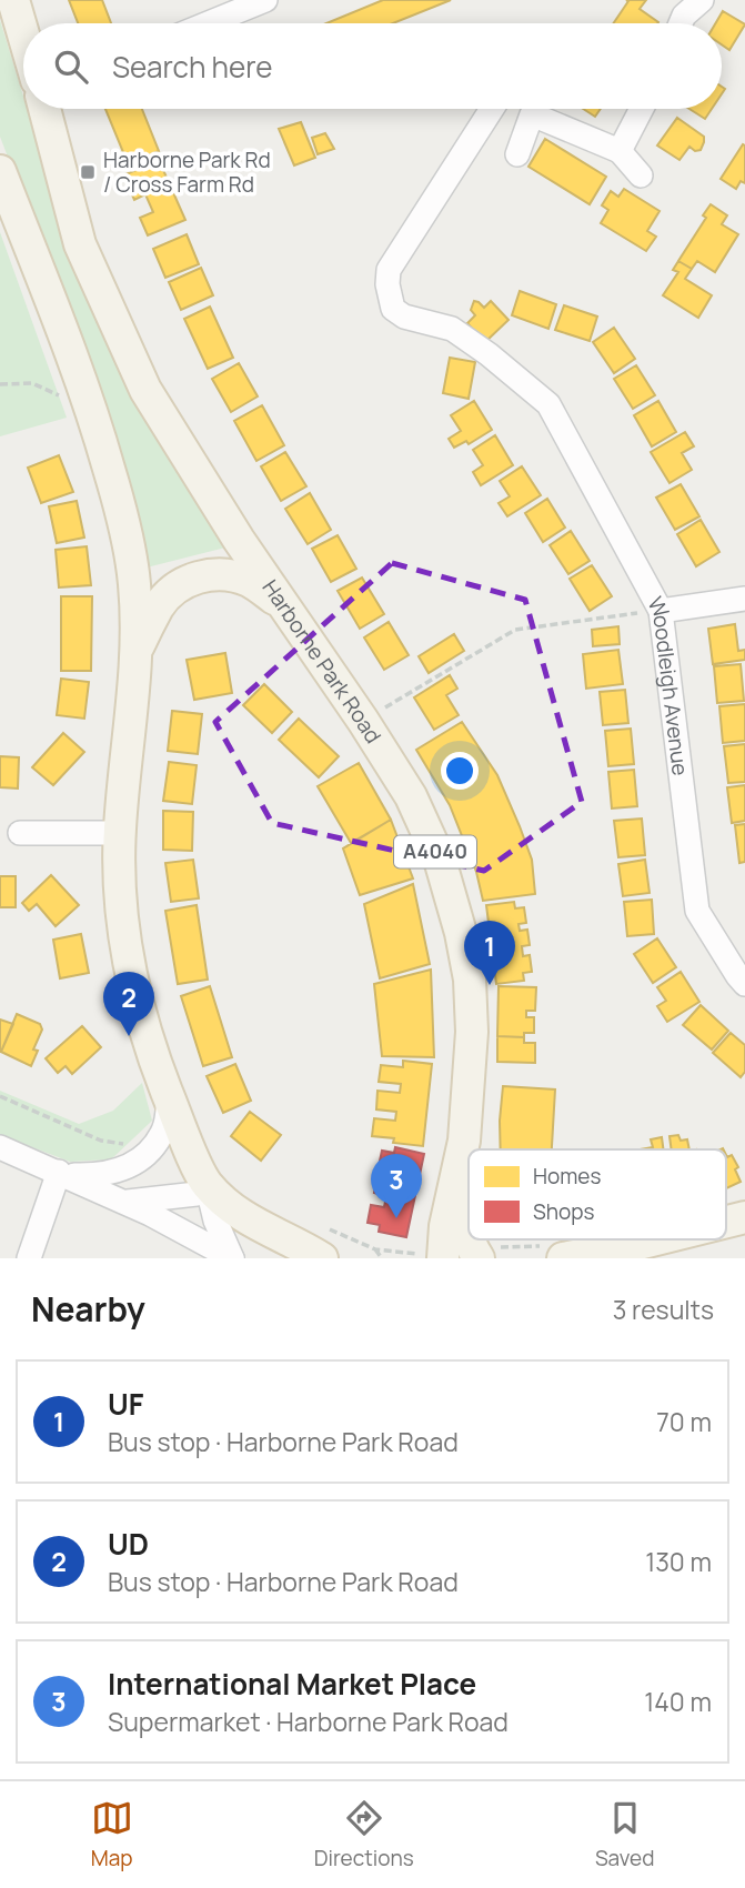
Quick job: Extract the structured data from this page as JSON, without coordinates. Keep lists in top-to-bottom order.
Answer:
{
  "streets": {
    "main road": ["Harborne Park Road", "A4040"],
    "street": ["Woodleigh Avenue"]
  },
  "crossings": [
    ["Harborne Park Road", "A4040"]
  ],
  "places": {
    "transit": ["Harborne Park Rd / Cross Farm Rd"]
  },
  "legend": ["Homes", "Shops"],
  "page": {
    "search": "Search here",
    "pins": ["1", "2", "3"],
    "heading": ["Nearby", "3 results"],
    "list": [
      {
        "mark": "1",
        "name": "UF",
        "note": "Bus stop · Harborne Park Road",
        "value": "70 m"
      },
      {
        "mark": "2",
        "name": "UD",
        "note": "Bus stop · Harborne Park Road",
        "value": "130 m"
      },
      {
        "mark": "3",
        "name": "International Market Place",
        "note": "Supermarket · Harborne Park Road",
        "value": "140 m"
      }
    ],
    "nav": ["Map", "Directions", "Saved"]
  }
}
